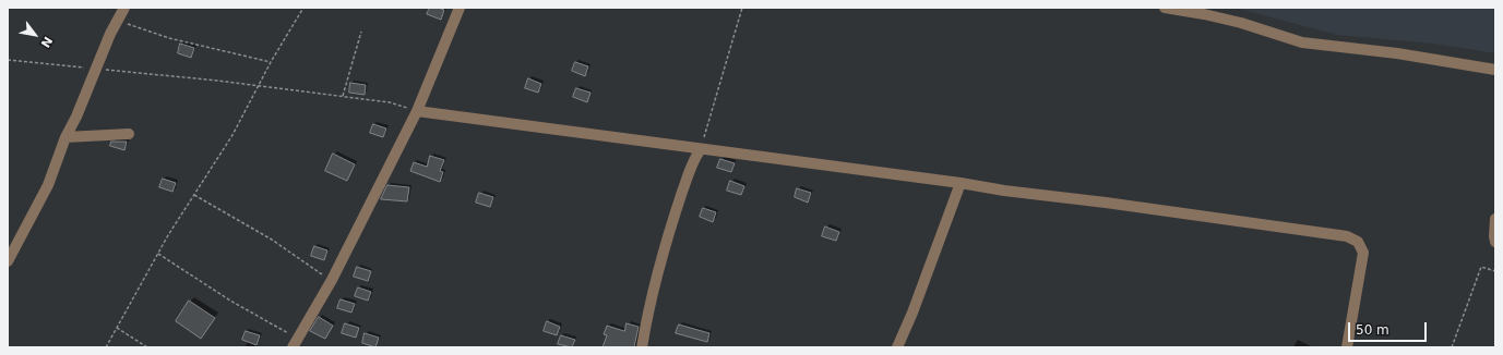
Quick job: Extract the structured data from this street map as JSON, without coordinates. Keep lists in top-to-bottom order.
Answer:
{
  "scale_bar": "50 m",
  "north": "bottom right"
}
